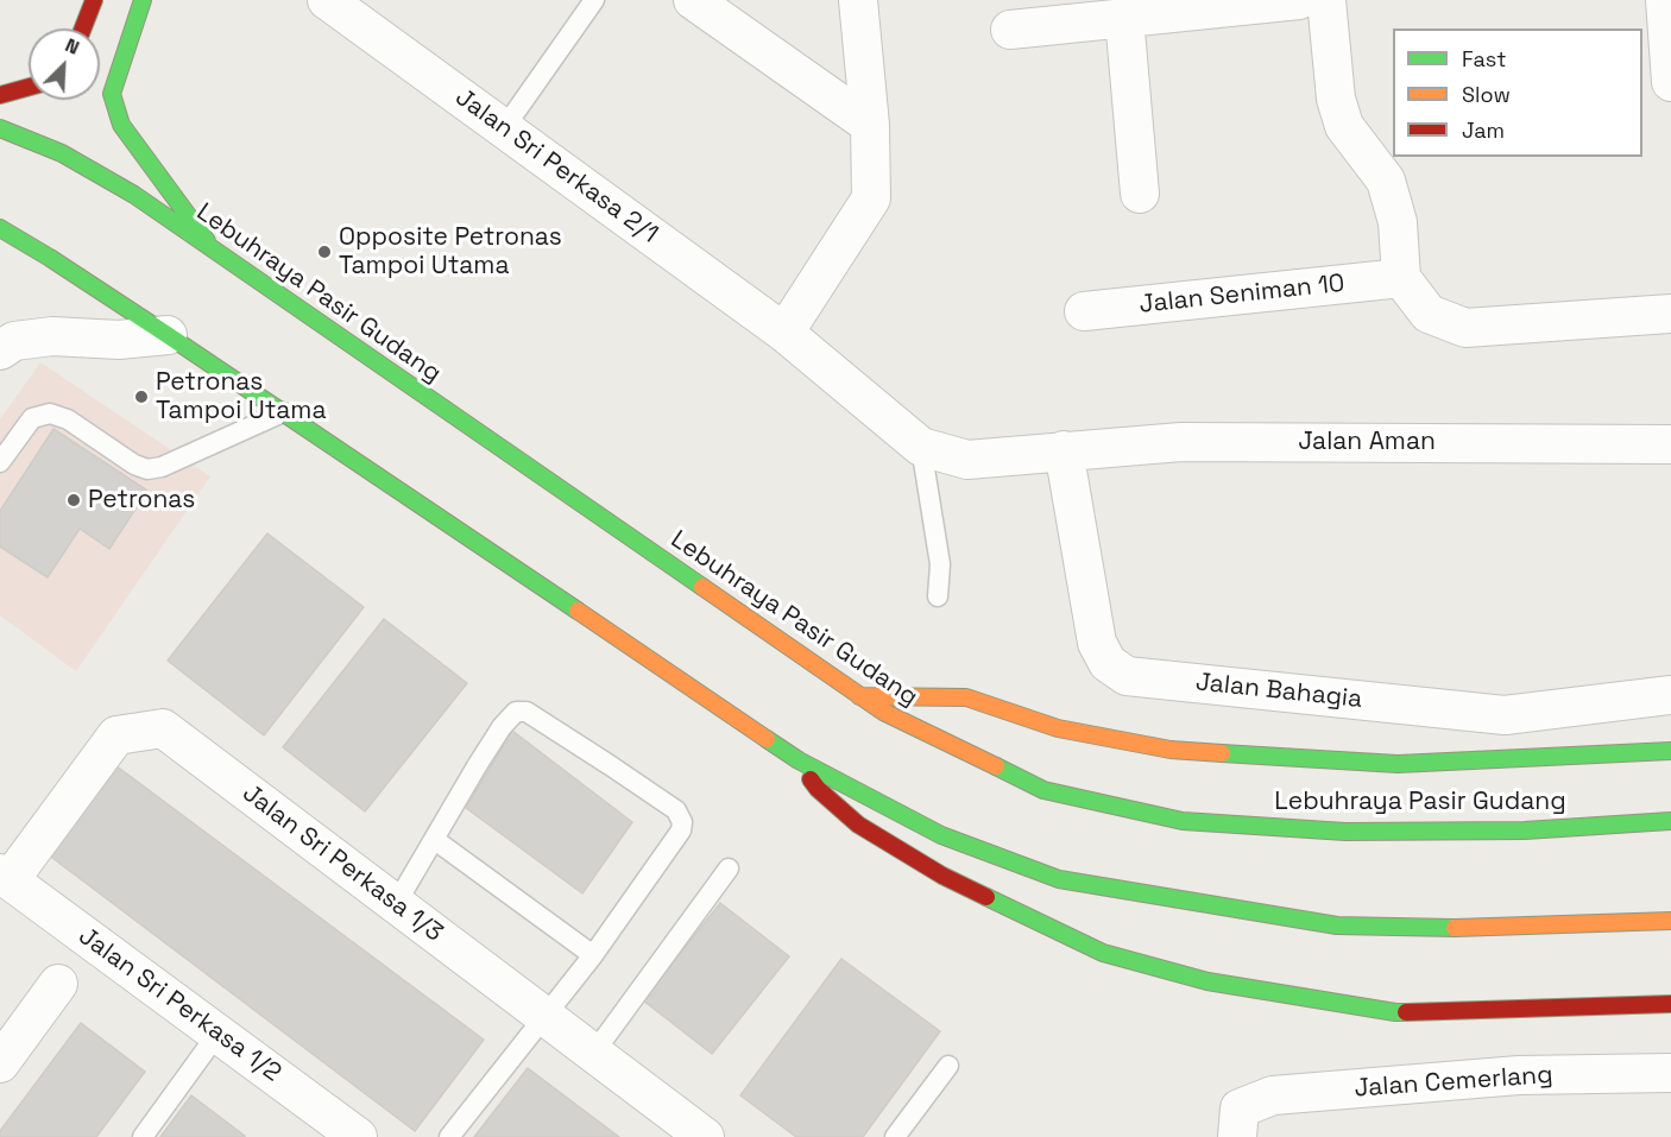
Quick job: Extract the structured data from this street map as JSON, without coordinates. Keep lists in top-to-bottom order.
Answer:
{
  "streets": {
    "main road": ["Lebuhraya Pasir Gudang"],
    "street": [
      "Jalan Sri Perkasa 2/1",
      "Jalan Seniman 10",
      "Jalan Aman",
      "Jalan Bahagia",
      "Jalan Sri Perkasa 1/3",
      "Jalan Sri Perkasa 1/2",
      "Jalan Cemerlang"
    ]
  },
  "crossings": [
    ["Jalan Sri Perkasa 2/1", "Jalan Aman"],
    ["Jalan Aman", "Jalan Bahagia"],
    ["Jalan Sri Perkasa 1/3", "Jalan Sri Perkasa 1/2"]
  ],
  "places": ["Opposite Petronas Tampoi Utama", "Petronas Tampoi Utama", "Petronas"],
  "legend": ["Fast", "Slow", "Jam"],
  "north": "top right"
}
